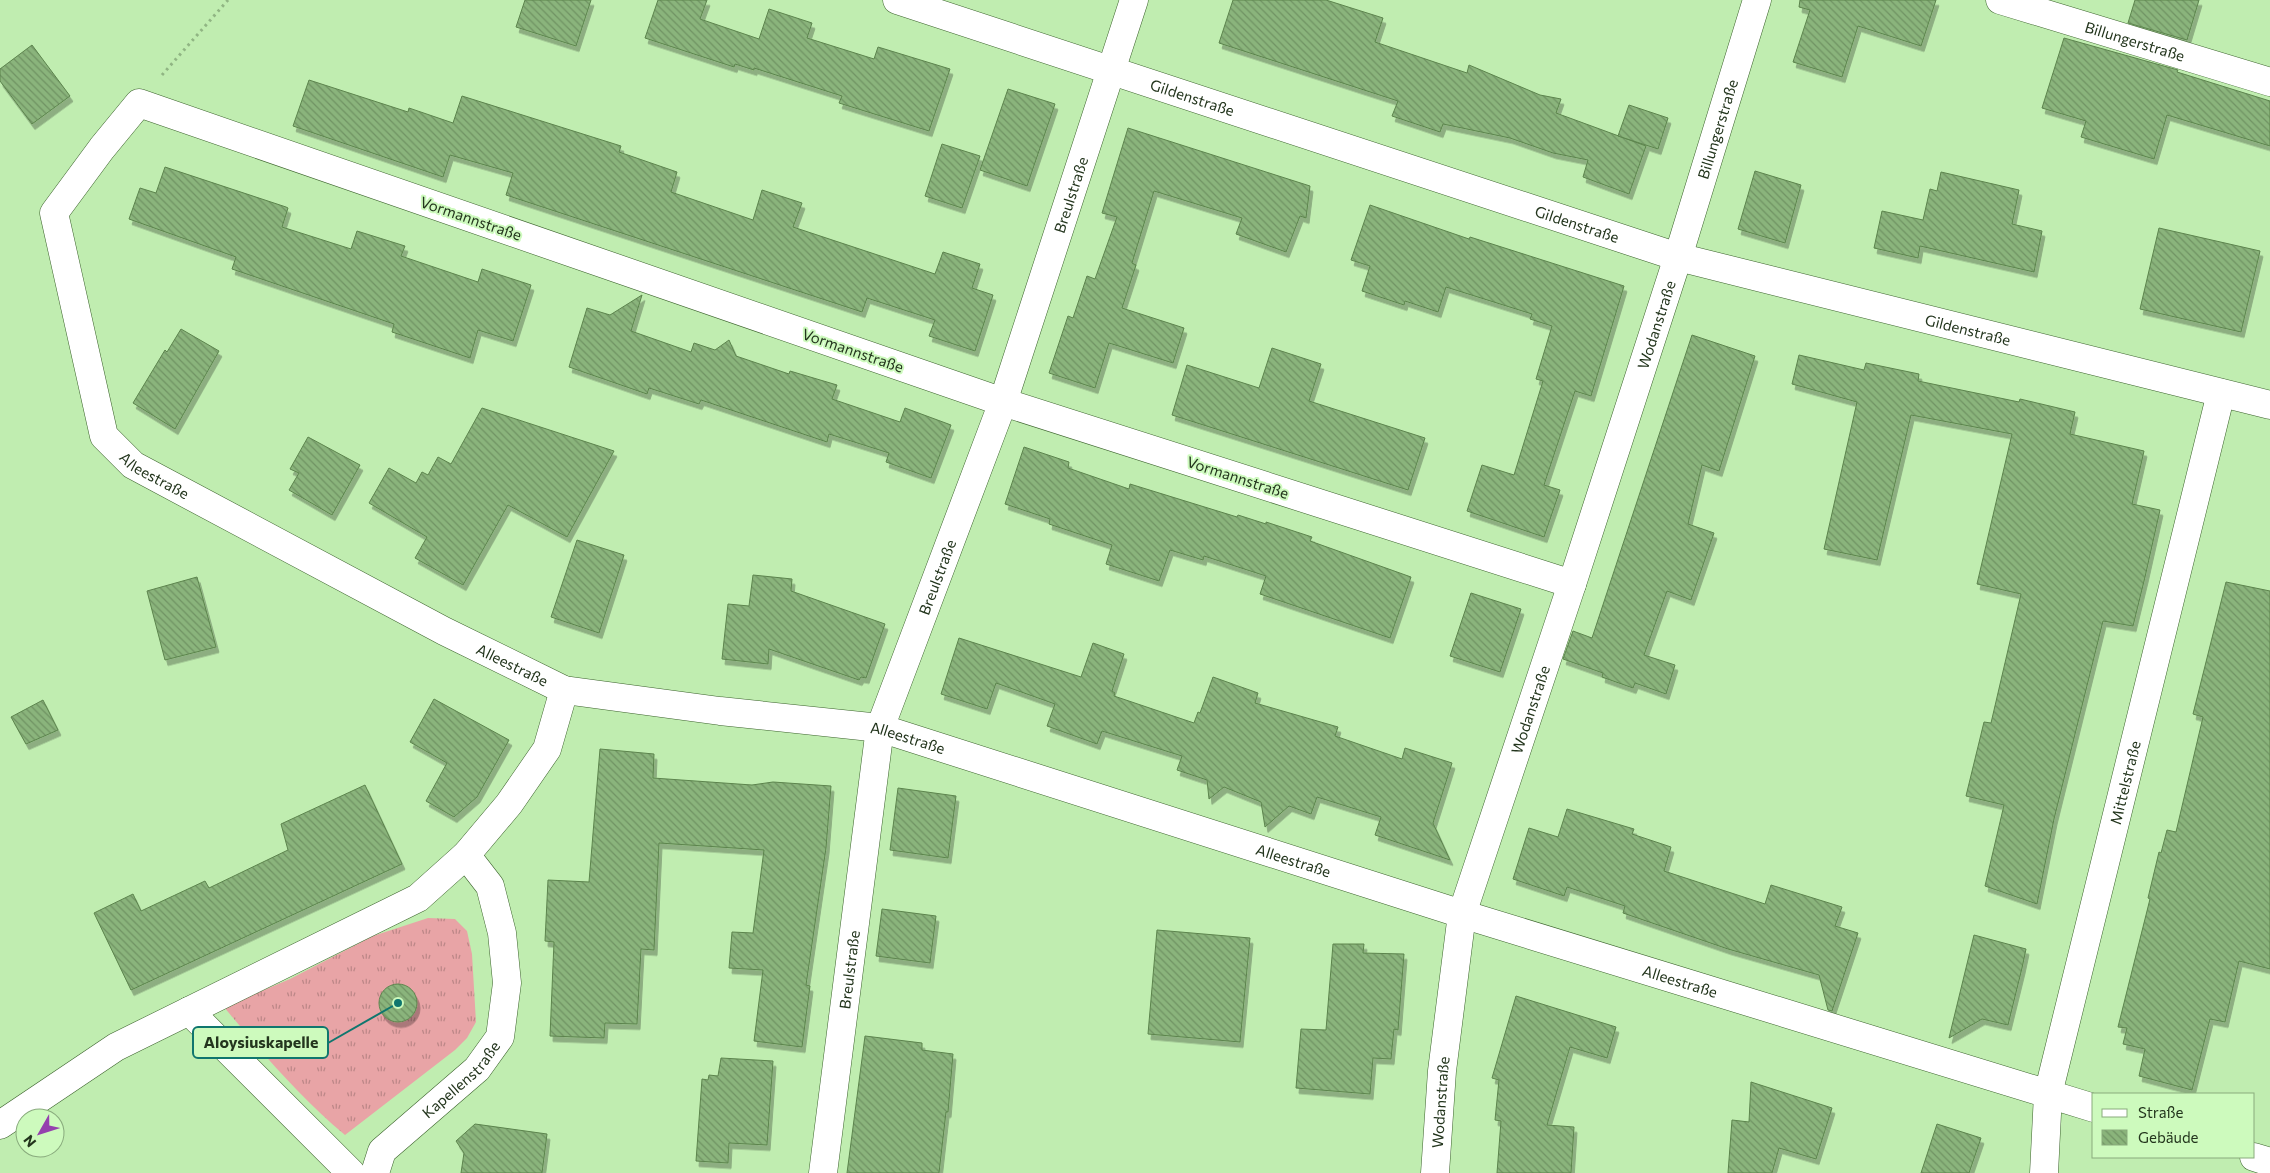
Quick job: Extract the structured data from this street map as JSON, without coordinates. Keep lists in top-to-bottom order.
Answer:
{
  "streets": {
    "street": [
      "Billungerstraße",
      "Gildenstraße",
      "Breulstraße",
      "Vormannstraße",
      "Wodanstraße",
      "Alleestraße",
      "Mittelstraße",
      "Kapellenstraße"
    ]
  },
  "crossings": [
    ["Billungerstraße", "Gildenstraße"],
    ["Billungerstraße", "Wodanstraße"],
    ["Gildenstraße", "Breulstraße"],
    ["Gildenstraße", "Wodanstraße"],
    ["Gildenstraße", "Mittelstraße"],
    ["Breulstraße", "Vormannstraße"],
    ["Breulstraße", "Alleestraße"],
    ["Vormannstraße", "Wodanstraße"],
    ["Vormannstraße", "Alleestraße"],
    ["Wodanstraße", "Alleestraße"],
    ["Alleestraße", "Mittelstraße"]
  ],
  "places": ["Aloysiuskapelle"],
  "legend": ["Straße", "Gebäude"],
  "north": "bottom left"
}
